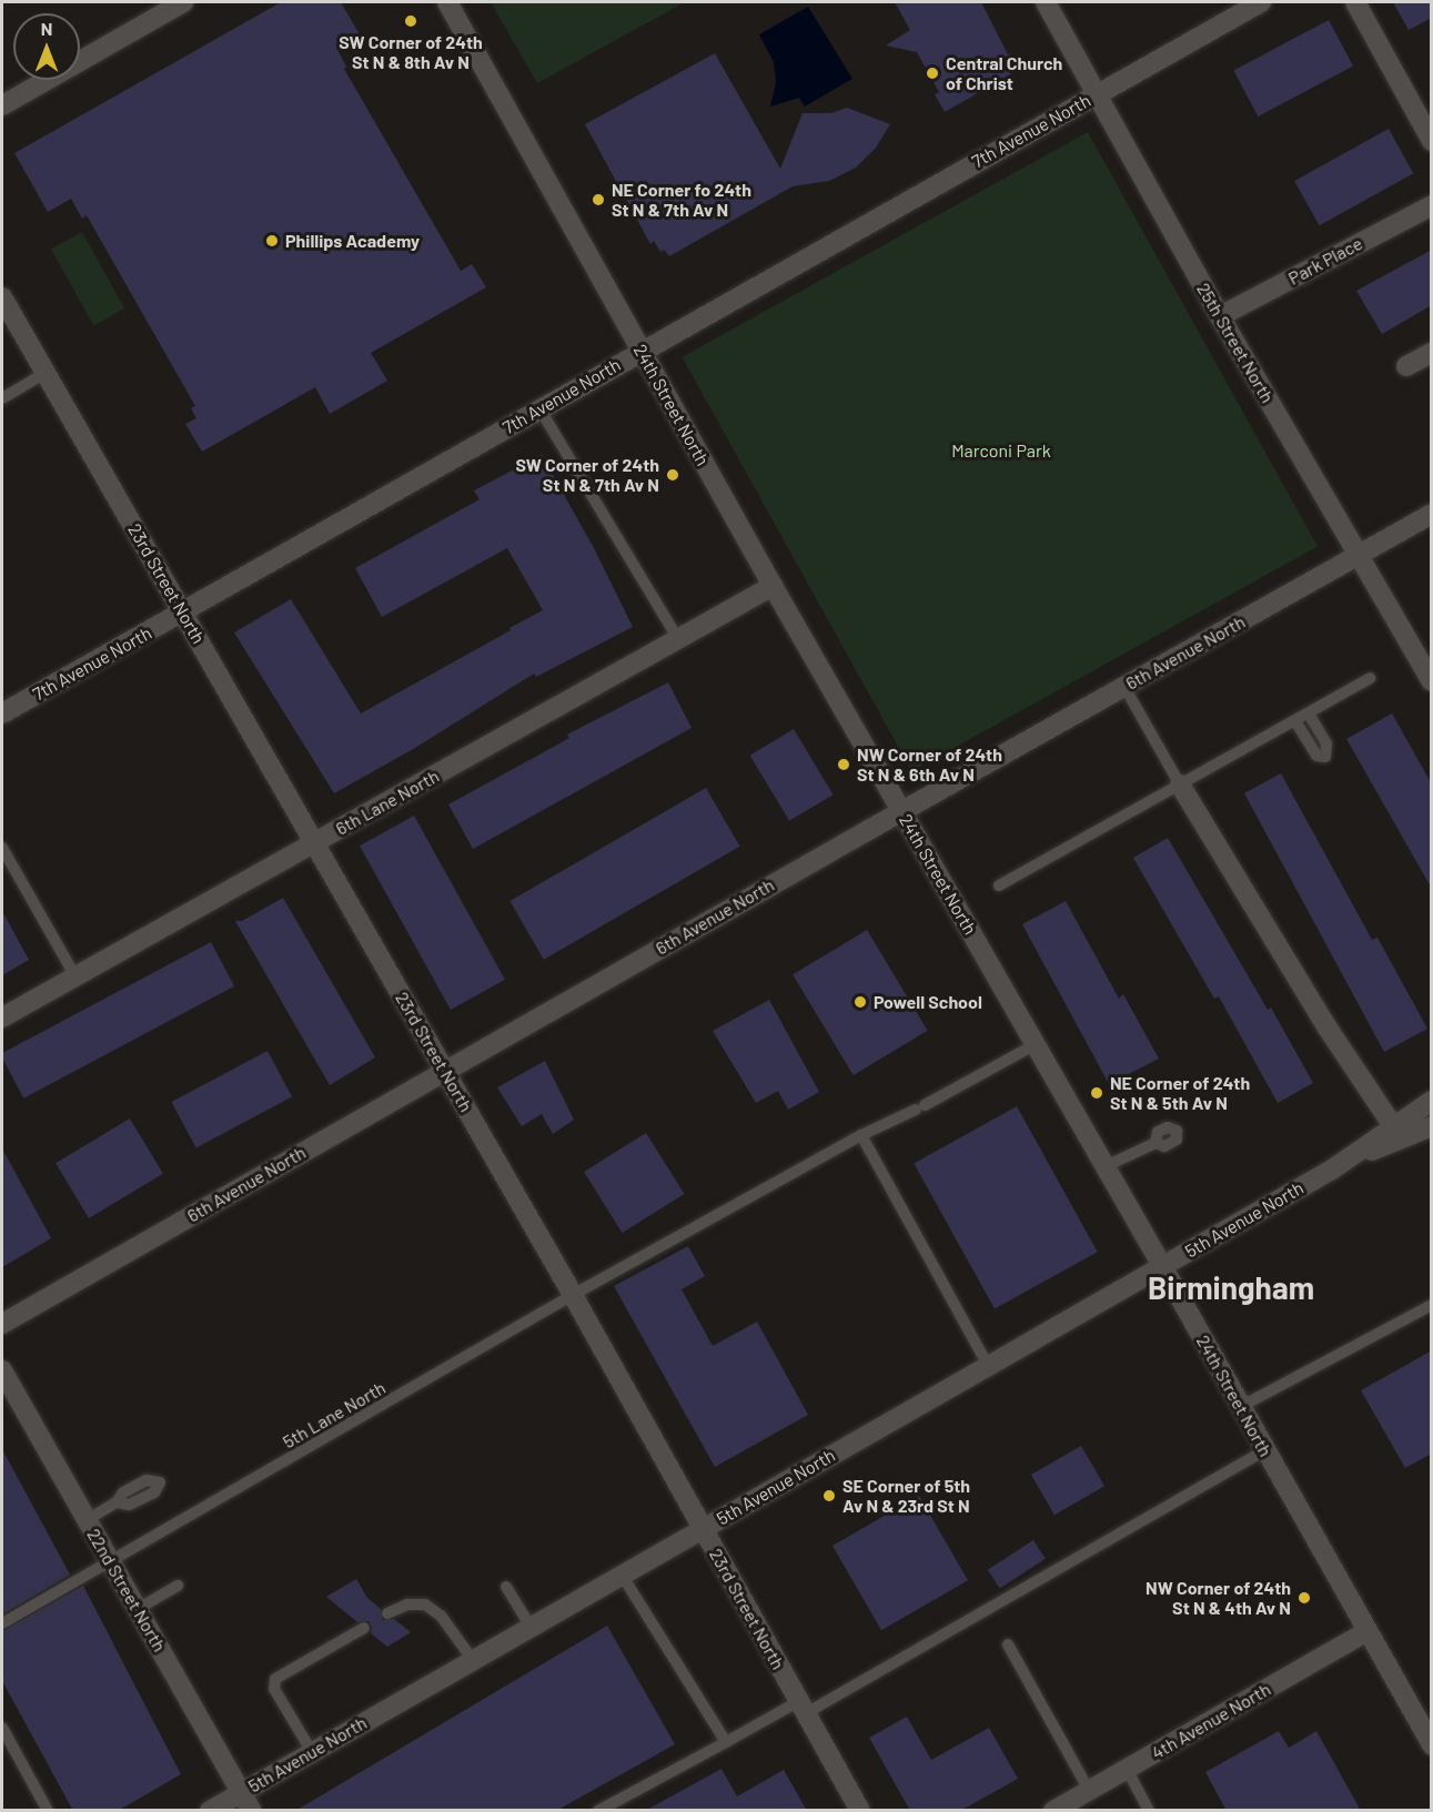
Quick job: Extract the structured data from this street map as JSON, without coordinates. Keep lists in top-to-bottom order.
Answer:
{
  "streets": {
    "street": [
      "7th Avenue North",
      "Park Place",
      "25th Street North",
      "24th Street North",
      "23rd Street North",
      "6th Avenue North",
      "6th Lane North",
      "5th Avenue North",
      "22nd Street North",
      "4th Avenue North"
    ],
    "lane": ["5th Lane North"]
  },
  "crossings": [
    ["7th Avenue North", "25th Street North"],
    ["7th Avenue North", "24th Street North"],
    ["7th Avenue North", "23rd Street North"],
    ["Park Place", "25th Street North"],
    ["25th Street North", "6th Avenue North"],
    ["24th Street North", "6th Avenue North"],
    ["24th Street North", "6th Lane North"],
    ["24th Street North", "5th Avenue North"],
    ["24th Street North", "5th Lane North"],
    ["24th Street North", "4th Avenue North"],
    ["23rd Street North", "6th Avenue North"],
    ["23rd Street North", "6th Lane North"],
    ["23rd Street North", "5th Avenue North"],
    ["23rd Street North", "5th Lane North"],
    ["5th Avenue North", "22nd Street North"],
    ["5th Lane North", "22nd Street North"]
  ],
  "districts": ["Birmingham"],
  "parks": ["Marconi Park"],
  "places": [
    "SW Corner of 24th St N & 8th Av N",
    "Central Church of Christ",
    "NE Corner fo 24th St N & 7th Av N",
    "Phillips Academy",
    "SW Corner of 24th St N & 7th Av N",
    "NW Corner of 24th St N & 6th Av N",
    "Powell School",
    "NE Corner of 24th St N & 5th Av N",
    "SE Corner of 5th Av N & 23rd St N",
    "NW Corner of 24th St N & 4th Av N"
  ],
  "north": "top"
}
